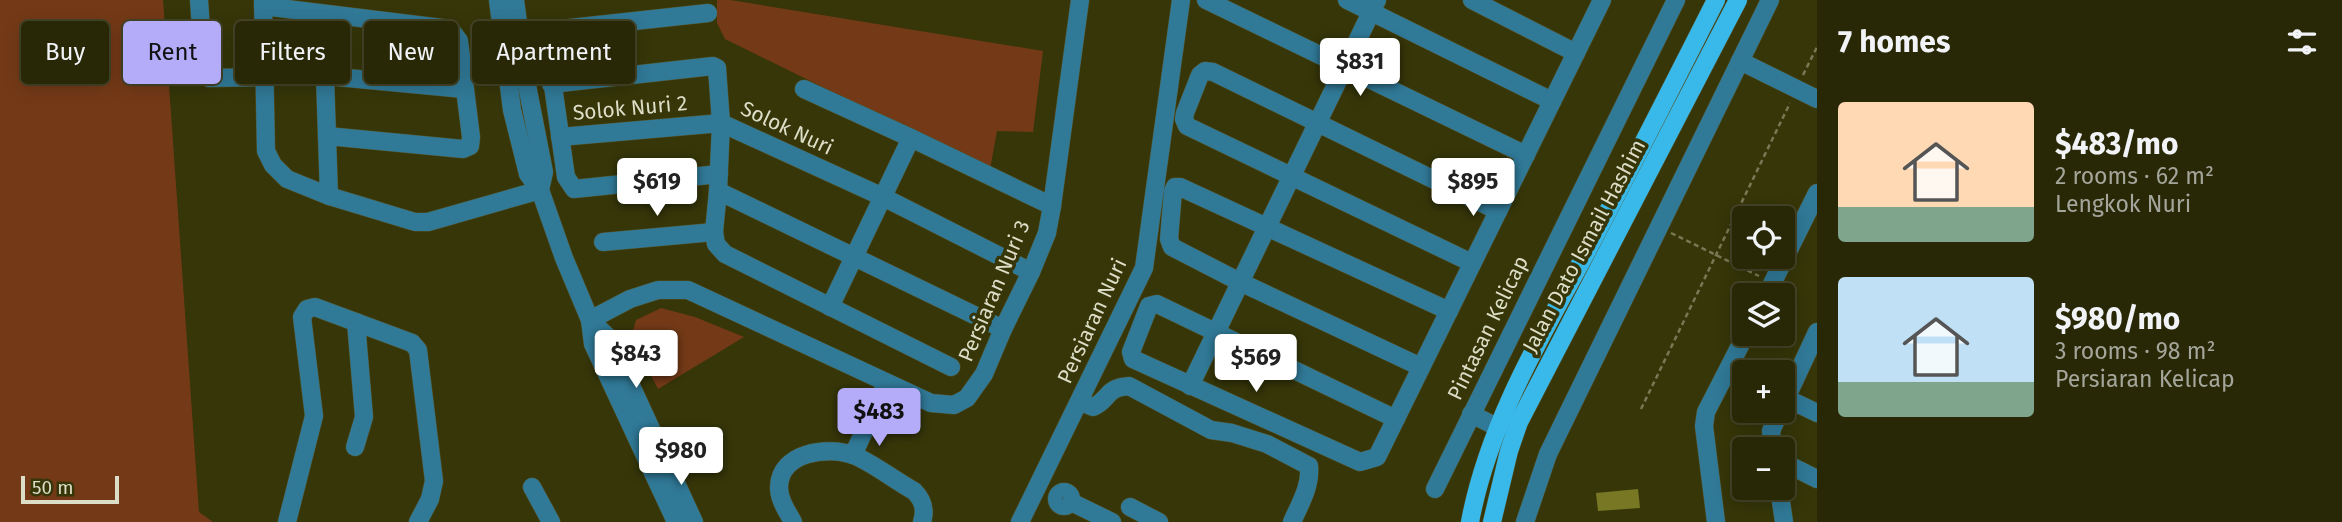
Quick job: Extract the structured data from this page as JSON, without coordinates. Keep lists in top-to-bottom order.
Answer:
{
  "streets": {
    "main road": ["Jalan Dato Ismail Hashim"],
    "street": [
      "Solok Nuri 2",
      "Solok Nuri",
      "Persiaran Nuri 3",
      "Persiaran Nuri",
      "Pintasan Kelicap"
    ]
  },
  "crossings": [
    ["Solok Nuri 2", "Solok Nuri"],
    ["Solok Nuri", "Persiaran Nuri 3"]
  ],
  "scale_bar": "50 m",
  "page": {
    "heading": "7 homes",
    "chip": [
      "Buy",
      "Rent",
      "Filters",
      "New",
      "Apartment"
    ],
    "price": [
      "$831",
      "$619",
      "$895",
      "$843",
      "$569",
      "$483",
      "$980"
    ],
    "list": [
      {
        "name": "$483/mo",
        "note": "2 rooms · 62 m² · Lengkok Nuri"
      },
      {
        "name": "$980/mo",
        "note": "3 rooms · 98 m² · Persiaran Kelicap"
      }
    ],
    "map_buttons": ["+", "−"],
    "scale": "50 m"
  }
}
